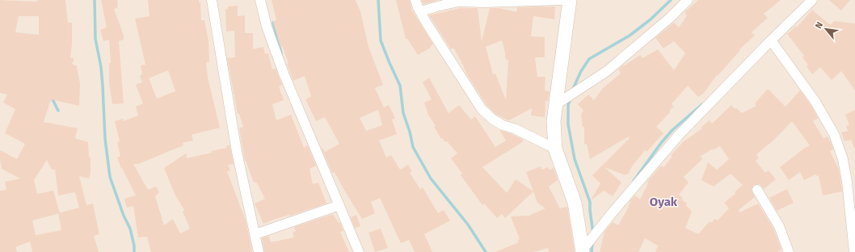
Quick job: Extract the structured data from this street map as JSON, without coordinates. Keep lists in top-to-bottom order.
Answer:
{
  "districts": ["Oyak"],
  "north": "top left"
}
